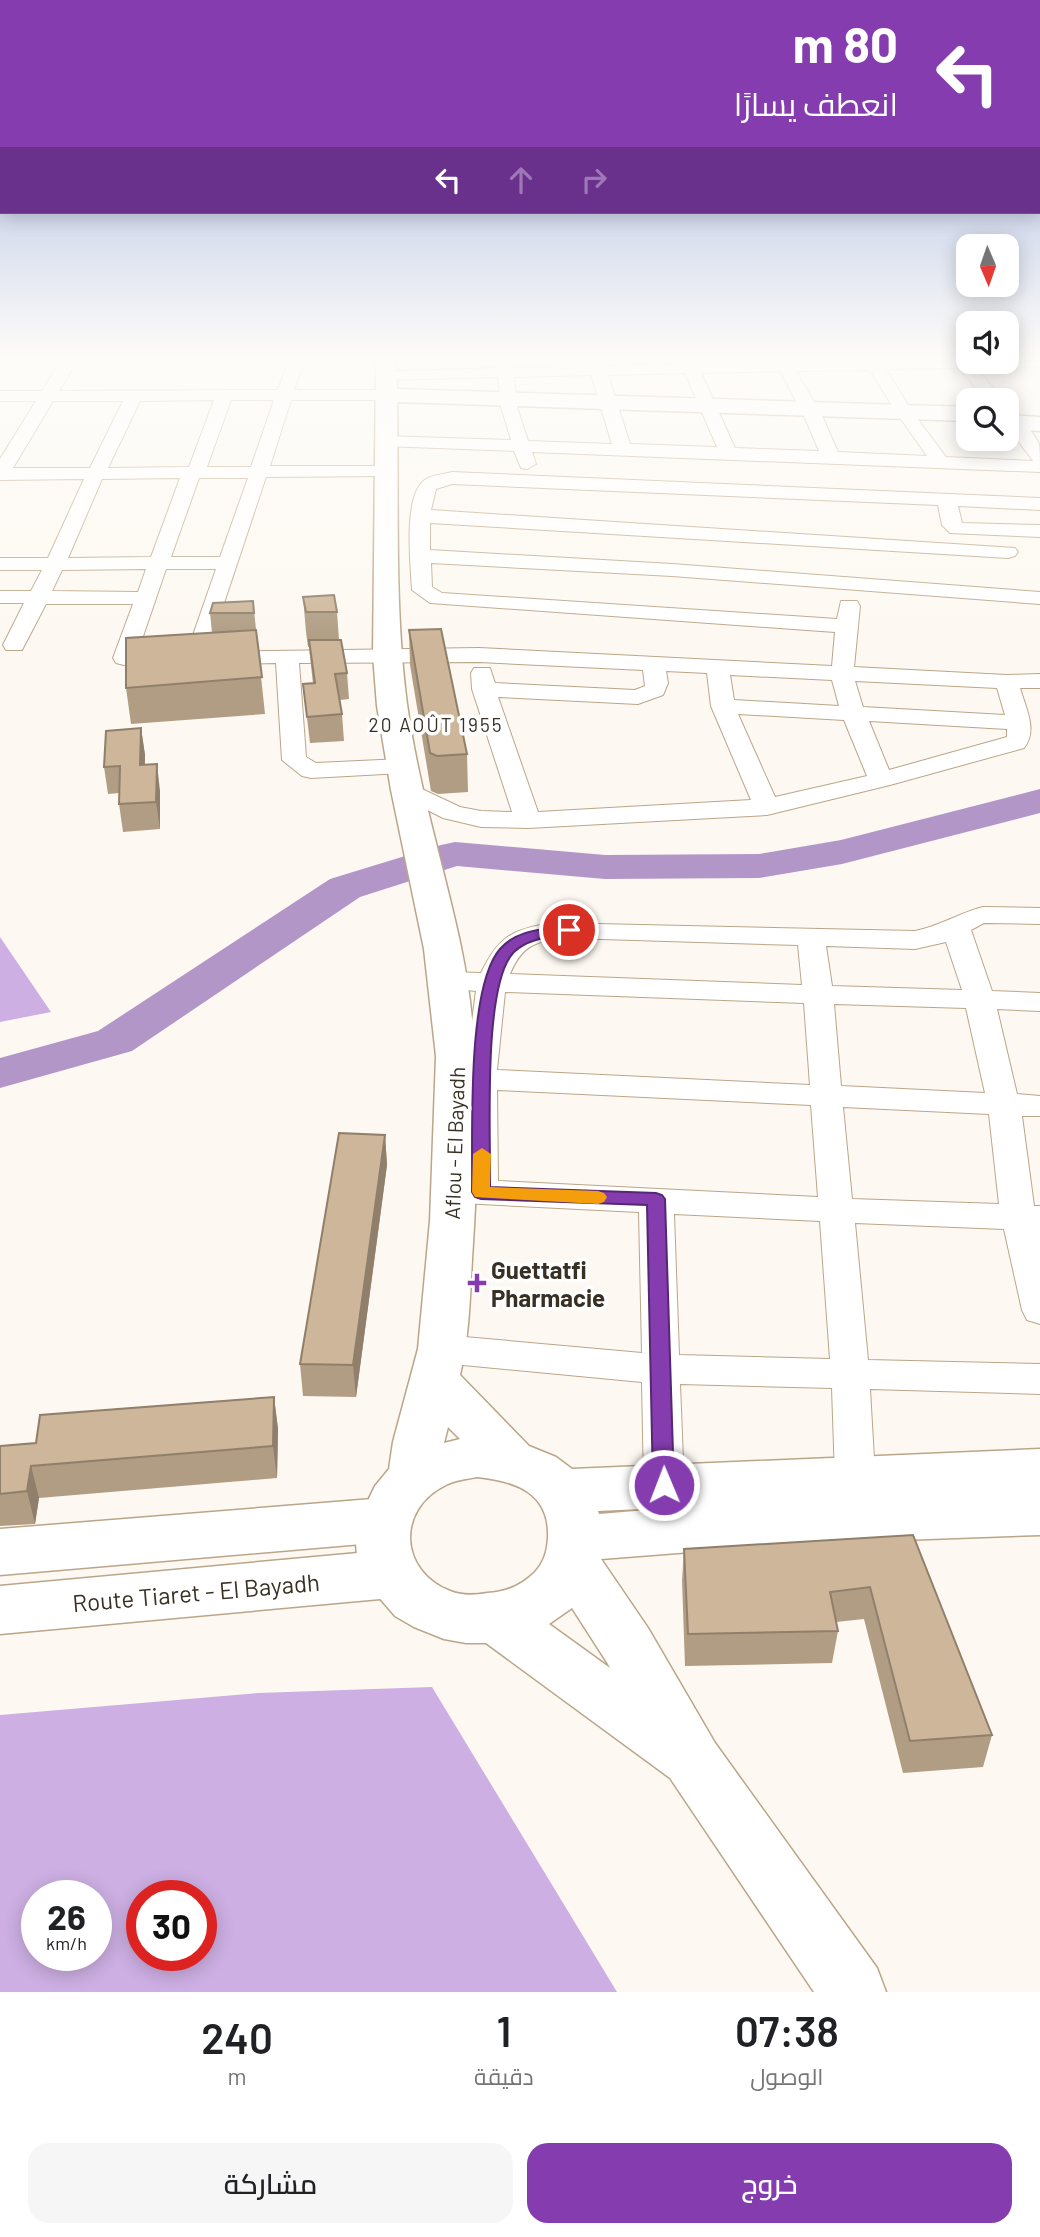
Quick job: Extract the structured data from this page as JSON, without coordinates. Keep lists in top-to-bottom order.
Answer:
{
  "streets": {
    "main road": ["Aflou - El Bayadh", "Route Tiaret - El Bayadh"]
  },
  "crossings": [
    ["Aflou - El Bayadh", "Route Tiaret - El Bayadh"]
  ],
  "districts": ["20 AOÛT 1955"],
  "places": {
    "health": ["Guettatfi Pharmacie"]
  },
  "north": "bottom",
  "page": {
    "turn": ["80 m", "انعطف يسارًا"],
    "speed": "26 km/h",
    "limit": "30",
    "eta": [
      "07:38",
      "الوصول",
      "1",
      "دقيقة",
      "240",
      "m"
    ],
    "buttons": ["خروج", "مشاركة"]
  }
}
